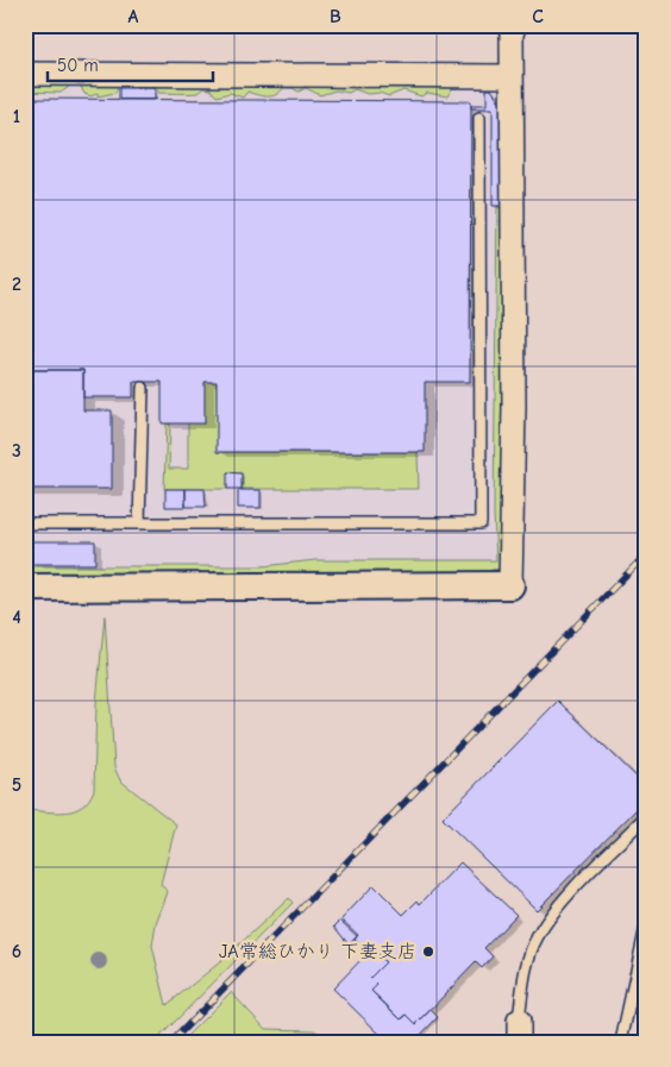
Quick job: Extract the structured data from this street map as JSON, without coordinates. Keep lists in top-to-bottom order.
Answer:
{
  "places": ["JA常総ひかり 下妻支店"],
  "scale_bar": "50 m",
  "grid": {
    "columns": ["A", "B", "C"],
    "rows": [
      "1",
      "2",
      "3",
      "4",
      "5",
      "6"
    ]
  }
}
